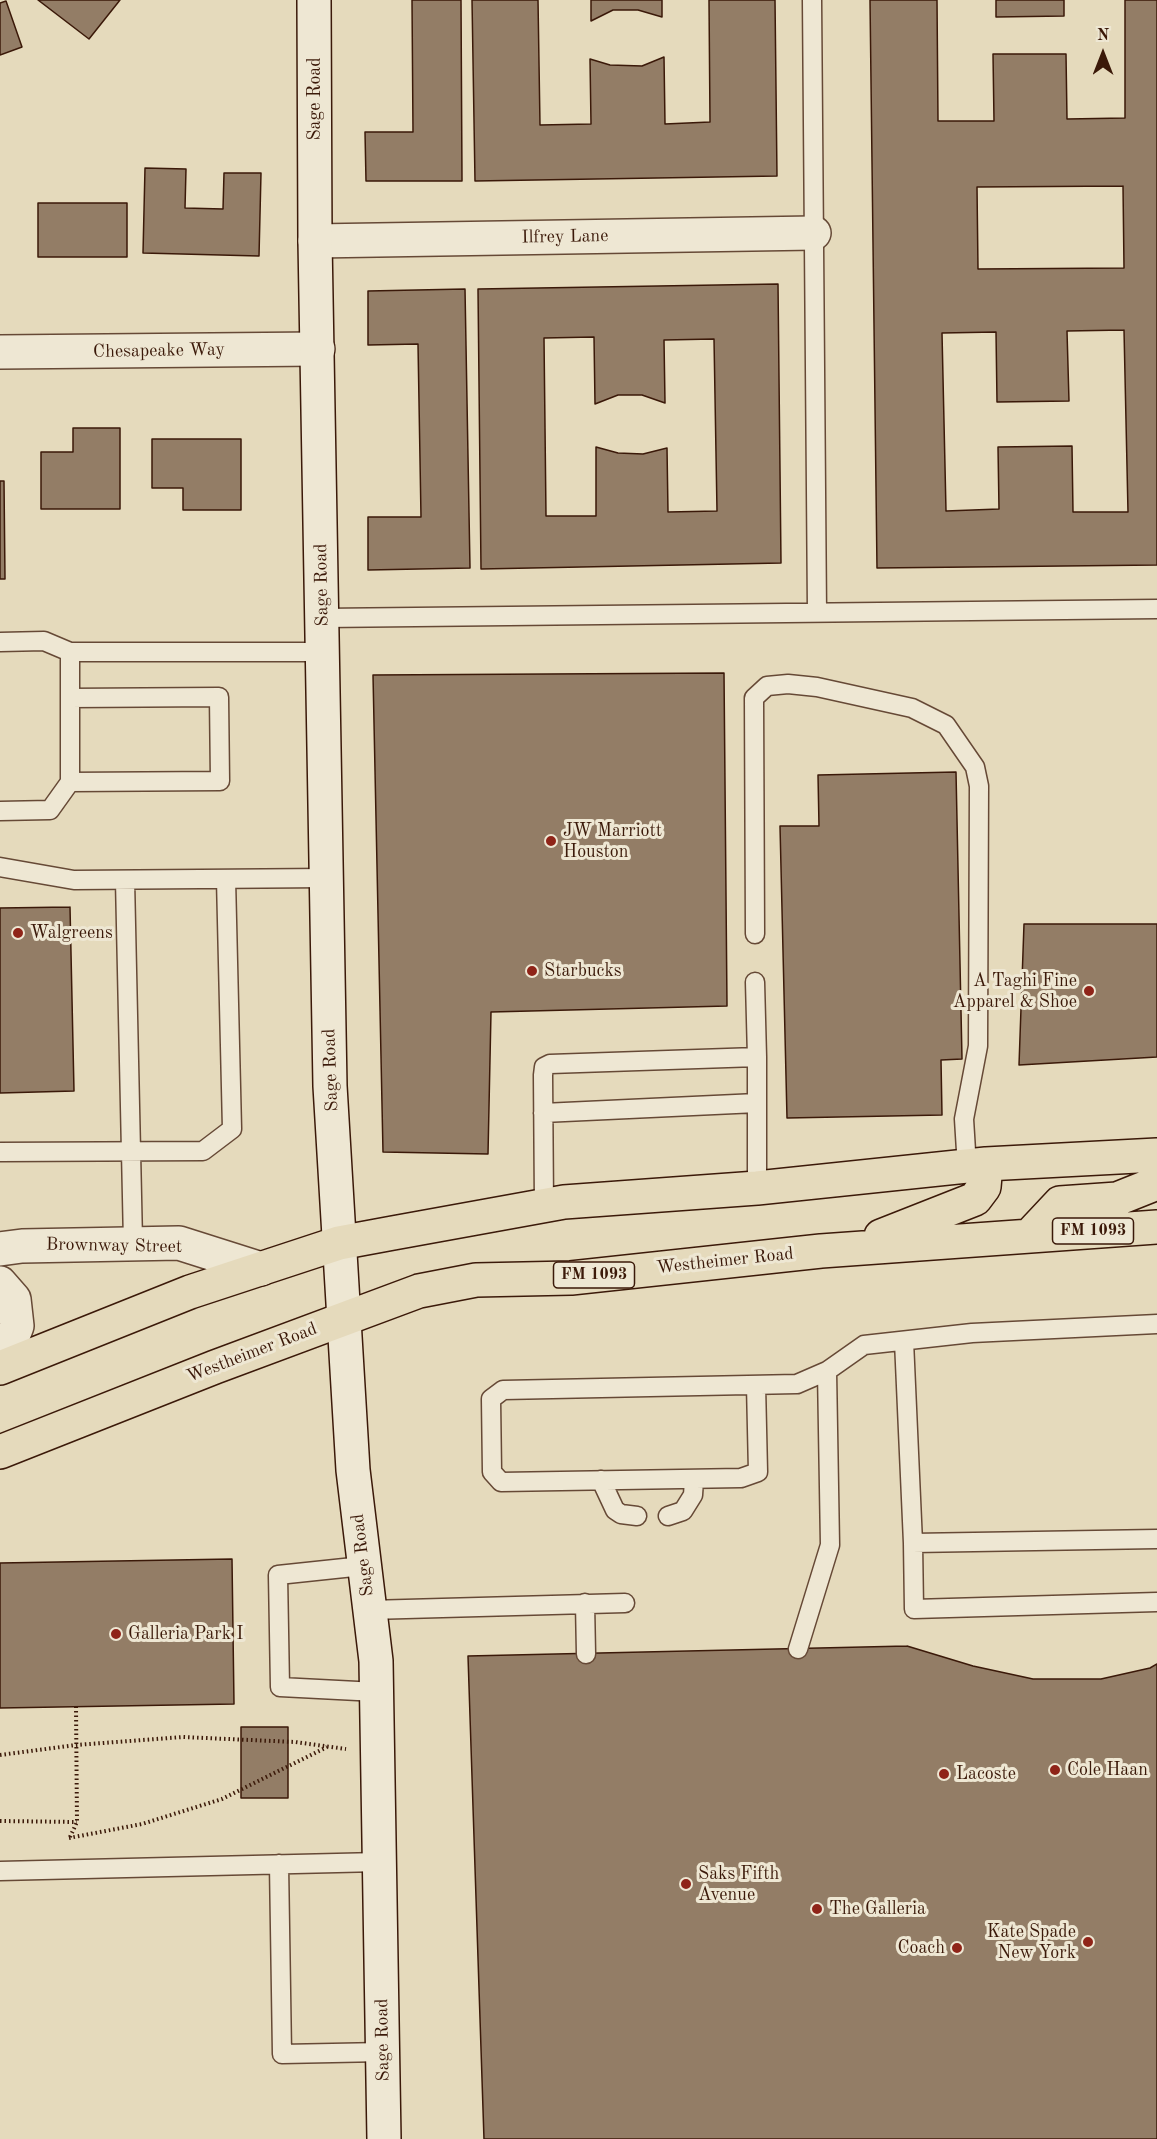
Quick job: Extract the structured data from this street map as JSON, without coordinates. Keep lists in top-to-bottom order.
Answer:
{
  "streets": {
    "main road": [
      "Sage Road",
      "Ilfrey Lane",
      "Chesapeake Way",
      "FM 1093",
      "Brownway Street",
      "Westheimer Road"
    ]
  },
  "crossings": [
    ["Sage Road", "Ilfrey Lane"],
    ["Sage Road", "Chesapeake Way"],
    ["Sage Road", "Westheimer Road"]
  ],
  "places": [
    "JW Marriott Houston",
    "Walgreens",
    "Starbucks",
    "A Taghi Fine Apparel & Shoe",
    "Galleria Park I",
    "Cole Haan",
    "Lacoste",
    "Saks Fifth Avenue",
    "The Galleria",
    "Kate Spade New York",
    "Coach"
  ],
  "north": "top"
}
